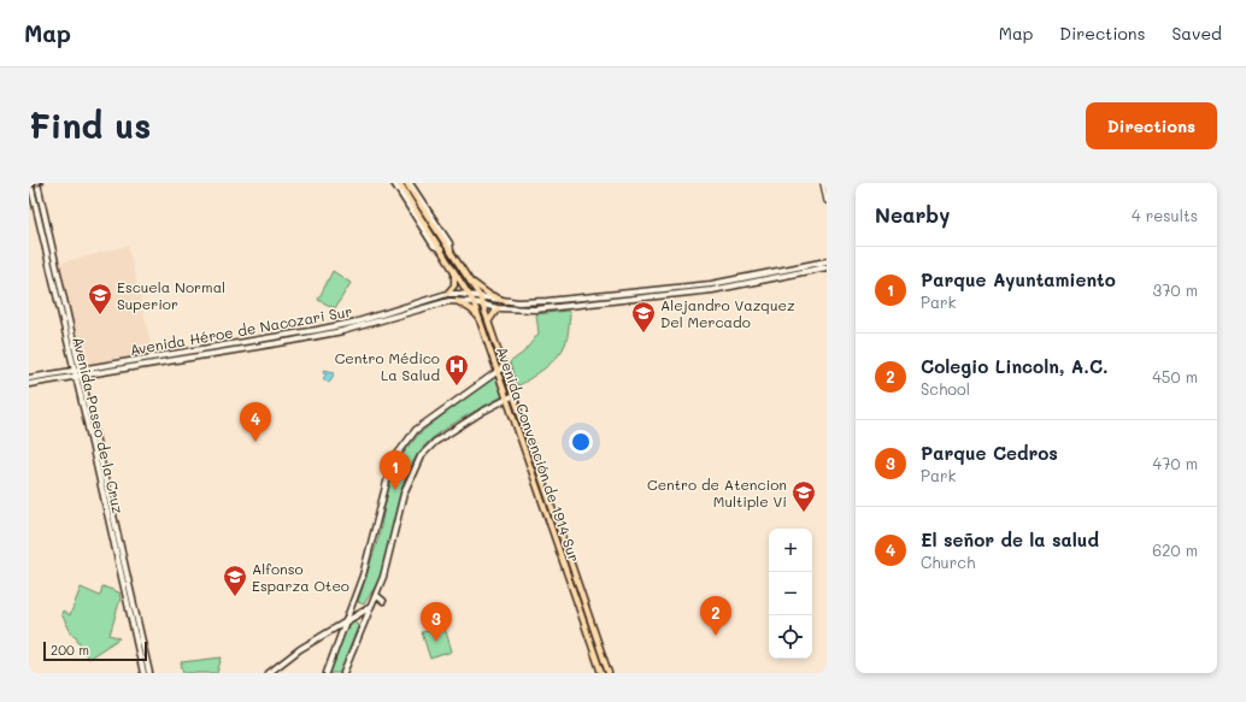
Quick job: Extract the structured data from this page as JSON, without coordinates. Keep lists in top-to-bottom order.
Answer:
{
  "streets": {
    "main road": ["Avenida Héroe de Nacozari Sur", "Avenida Paseo de la Cruz", "Avenida Convención de 1914 Sur"]
  },
  "crossings": [
    ["Avenida Héroe de Nacozari Sur", "Avenida Paseo de la Cruz"],
    ["Avenida Héroe de Nacozari Sur", "Avenida Convención de 1914 Sur"]
  ],
  "places": {
    "school or university": [
      "Escuela Normal Superior",
      "Alejandro Vazquez Del Mercado",
      "Centro de Atencion Multiple Vi",
      "Alfonso Esparza Oteo"
    ],
    "hospital": ["Centro Médico La Salud"]
  },
  "scale_bar": "200 m",
  "page": {
    "header": "Map",
    "nav": ["Map", "Directions", "Saved"],
    "buttons": "Directions",
    "title": "Find us",
    "heading": ["Nearby", "4 results"],
    "list": [
      {
        "mark": "1",
        "name": "Parque Ayuntamiento",
        "note": "Park",
        "value": "370 m"
      },
      {
        "mark": "2",
        "name": "Colegio Lincoln, A.C.",
        "note": "School",
        "value": "450 m"
      },
      {
        "mark": "3",
        "name": "Parque Cedros",
        "note": "Park",
        "value": "470 m"
      },
      {
        "mark": "4",
        "name": "El señor de la salud",
        "note": "Church",
        "value": "620 m"
      }
    ],
    "pins": [
      "4",
      "1",
      "2",
      "3"
    ],
    "map_buttons": ["+", "−"],
    "scale": "200 m"
  }
}
